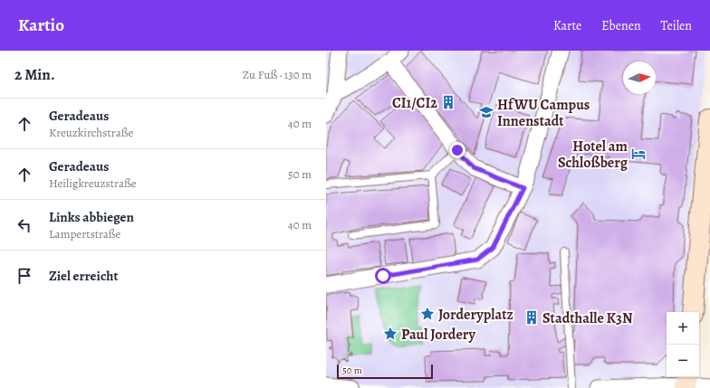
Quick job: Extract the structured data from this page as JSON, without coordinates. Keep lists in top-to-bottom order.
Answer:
{
  "places": {
    "building": ["CI1/CI2", "Stadthalle K3N"],
    "school or university": ["HfWU Campus Innenstadt"],
    "hotel": ["Hotel am Schloßberg"],
    "place": ["Jorderyplatz", "Paul Jordery"]
  },
  "scale_bar": "50 m",
  "north": "right",
  "page": {
    "header": "Kartio",
    "nav": ["Karte", "Ebenen", "Teilen"],
    "heading": ["2 Min.", "Zu Fuß · 130 m"],
    "list": [
      ["Geradeaus", "Kreuzkirchstraße", "40 m"],
      ["Geradeaus", "Heiligkreuzstraße", "50 m"],
      ["Links abbiegen", "Lampertstraße", "40 m"],
      "Ziel erreicht"
    ],
    "map_buttons": ["+", "−"],
    "scale": "50 m"
  }
}
